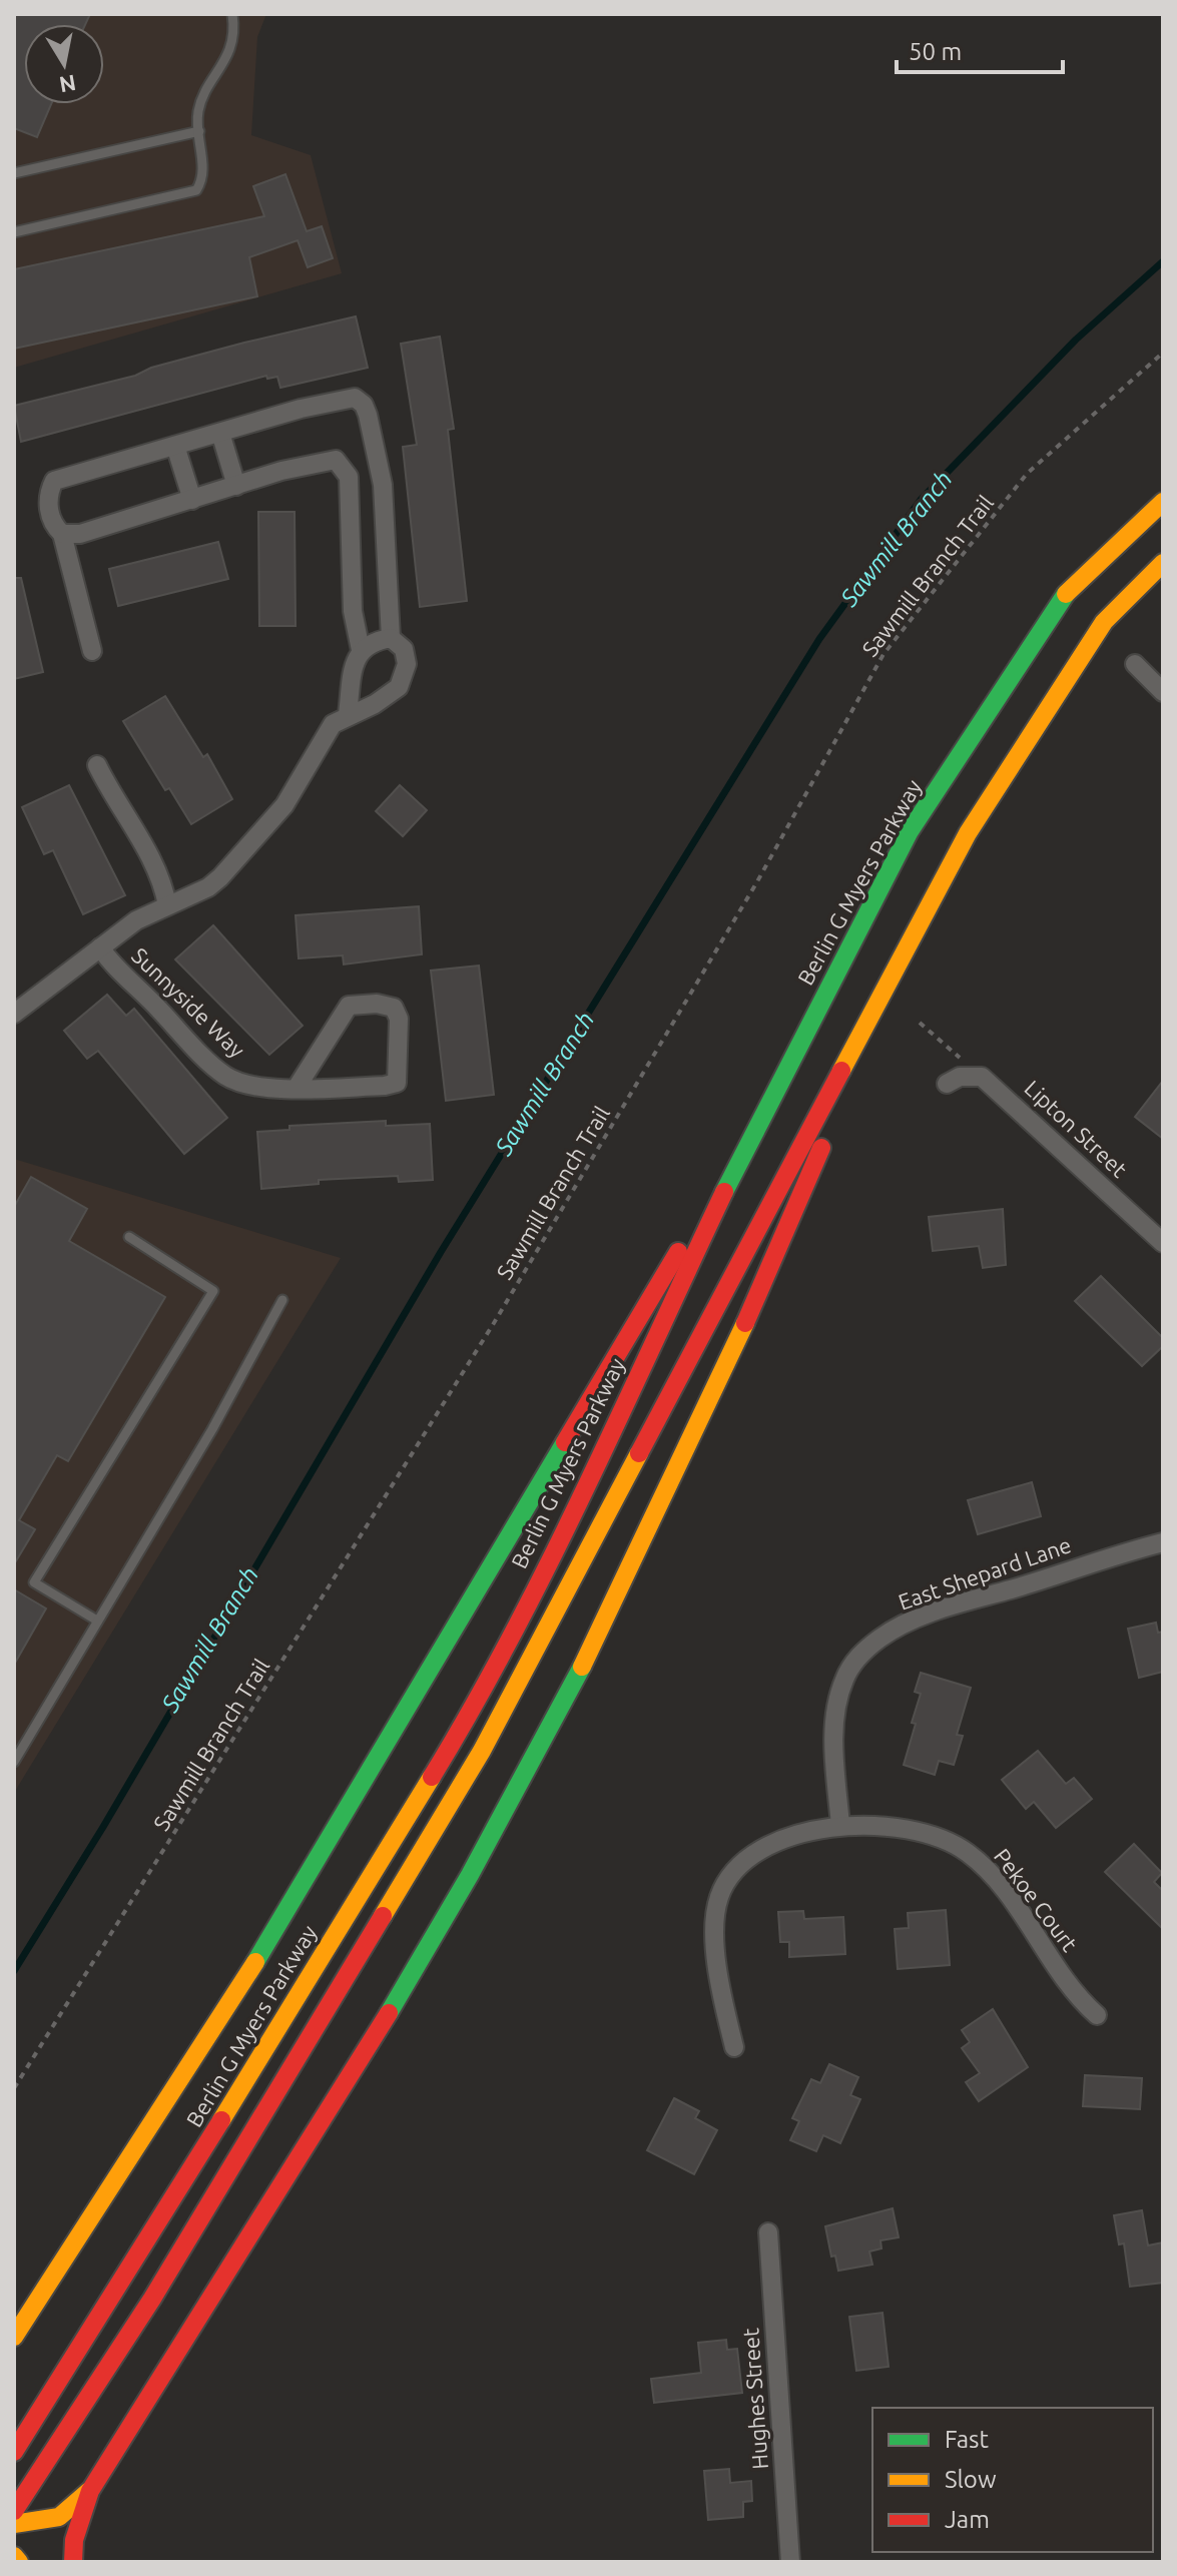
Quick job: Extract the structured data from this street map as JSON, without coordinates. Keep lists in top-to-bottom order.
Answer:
{
  "streets": {
    "main road": ["Berlin G Myers Parkway"],
    "street": [
      "Sunnyside Way",
      "Lipton Street",
      "East Shepard Lane",
      "Pekoe Court",
      "Hughes Street"
    ],
    "path": ["Sawmill Branch Trail"]
  },
  "crossings": [
    ["East Shepard Lane", "Pekoe Court"]
  ],
  "water": ["Sawmill Branch"],
  "legend": ["Fast", "Slow", "Jam"],
  "scale_bar": "50 m",
  "north": "bottom"
}
